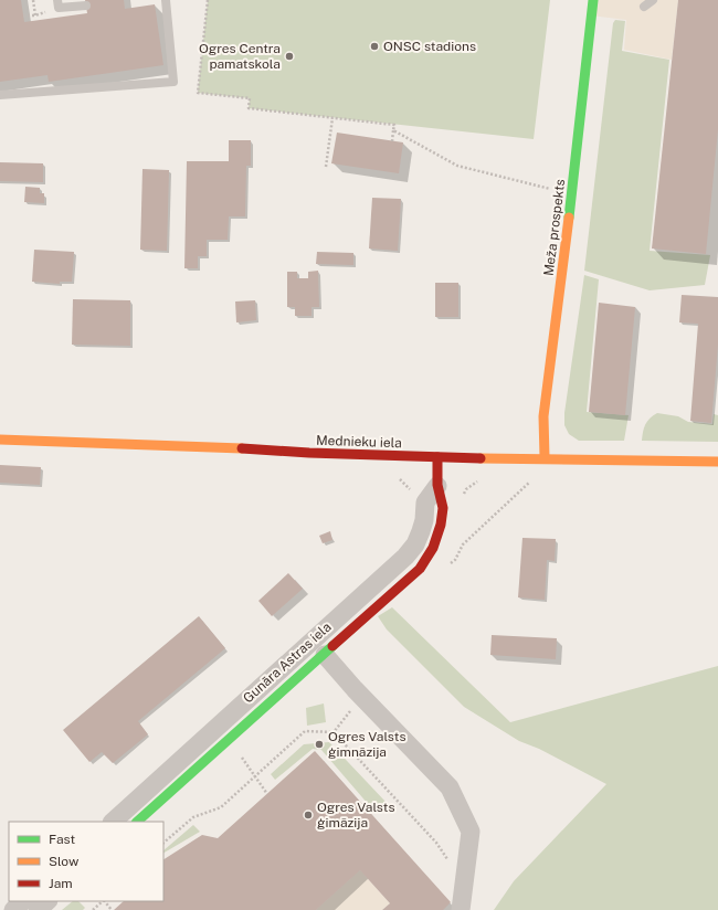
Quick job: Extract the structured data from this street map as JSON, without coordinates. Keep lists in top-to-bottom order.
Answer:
{
  "streets": {
    "street": ["Meža prospekts", "Mednieku iela", "Gunāra Astras iela"]
  },
  "crossings": [
    ["Meža prospekts", "Mednieku iela"],
    ["Mednieku iela", "Gunāra Astras iela"]
  ],
  "places": [
    "ONSC stadions",
    "Ogres Centra pamatskola",
    "Ogres Valsts ģimnāzija",
    "Ogres Valsts ģimāzija"
  ],
  "legend": ["Fast", "Slow", "Jam"]
}
